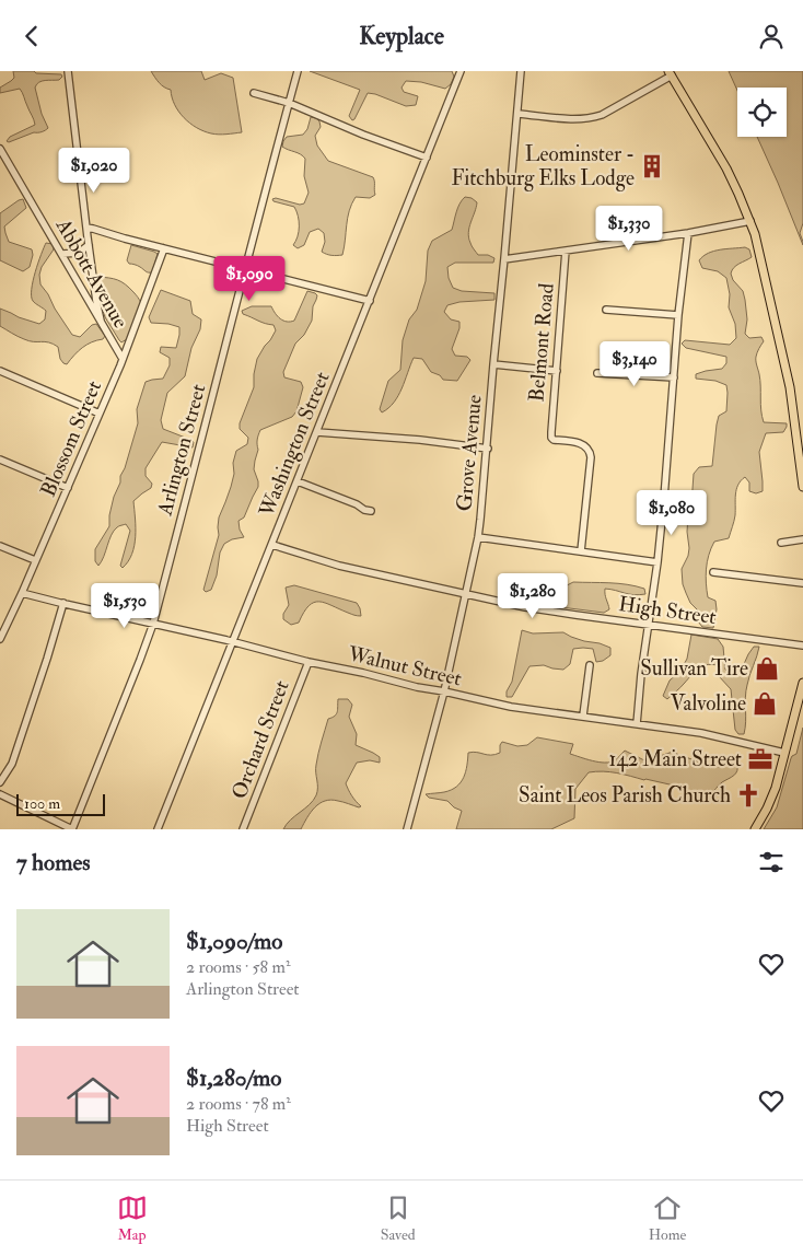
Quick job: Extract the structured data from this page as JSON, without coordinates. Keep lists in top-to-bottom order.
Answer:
{
  "streets": {
    "street": [
      "Abbott Avenue",
      "Belmont Road",
      "Blossom Street",
      "Washington Street",
      "Arlington Street",
      "Grove Avenue",
      "High Street",
      "Walnut Street",
      "Orchard Street"
    ]
  },
  "crossings": [
    ["Abbott Avenue", "Blossom Street"],
    ["Blossom Street", "Walnut Street"],
    ["Washington Street", "High Street"],
    ["Washington Street", "Walnut Street"],
    ["Arlington Street", "Walnut Street"],
    ["Grove Avenue", "High Street"],
    ["Grove Avenue", "Walnut Street"],
    ["Walnut Street", "Orchard Street"]
  ],
  "places": {
    "building": ["Leominster - Fitchburg Elks Lodge"],
    "shop": ["Sullivan Tire", "Valvoline"],
    "office": ["142 Main Street"],
    "church": ["Saint Leos Parish Church"]
  },
  "scale_bar": "100 m",
  "page": {
    "header": "Keyplace",
    "price": [
      "$1,020",
      "$1,330",
      "$1,090",
      "$3,140",
      "$1,080",
      "$1,280",
      "$1,530"
    ],
    "scale": "100 m",
    "heading": "7 homes",
    "list": [
      {
        "name": "$1,090/mo",
        "note": "2 rooms · 58 m² · Arlington Street"
      },
      {
        "name": "$1,280/mo",
        "note": "2 rooms · 78 m² · High Street"
      }
    ],
    "tabs": ["Map", "Saved", "Home"]
  }
}
